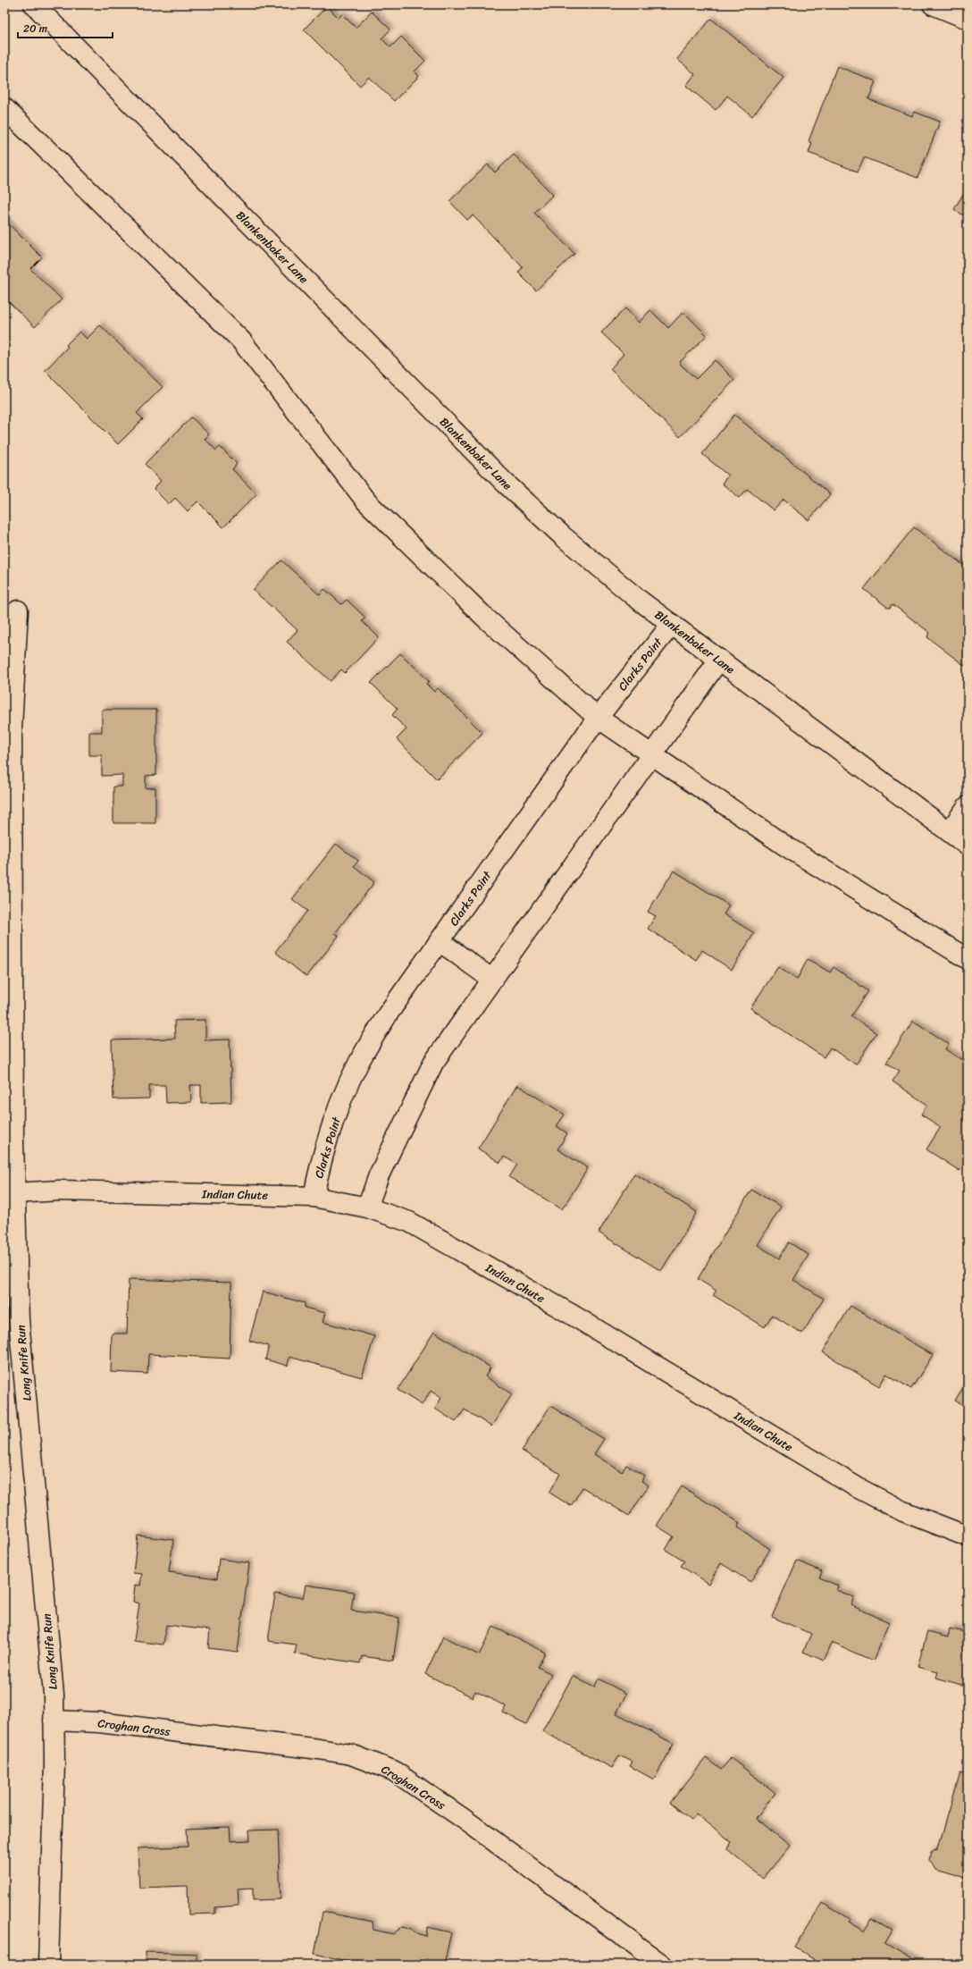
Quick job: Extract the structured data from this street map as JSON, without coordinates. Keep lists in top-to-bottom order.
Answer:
{
  "streets": {
    "street": [
      "Blankenbaker Lane",
      "Clarks Point",
      "Indian Chute",
      "Long Knife Run",
      "Croghan Cross"
    ]
  },
  "crossings": [
    ["Blankenbaker Lane", "Clarks Point"],
    ["Clarks Point", "Indian Chute"],
    ["Indian Chute", "Long Knife Run"],
    ["Long Knife Run", "Croghan Cross"]
  ],
  "scale_bar": "20 m"
}
